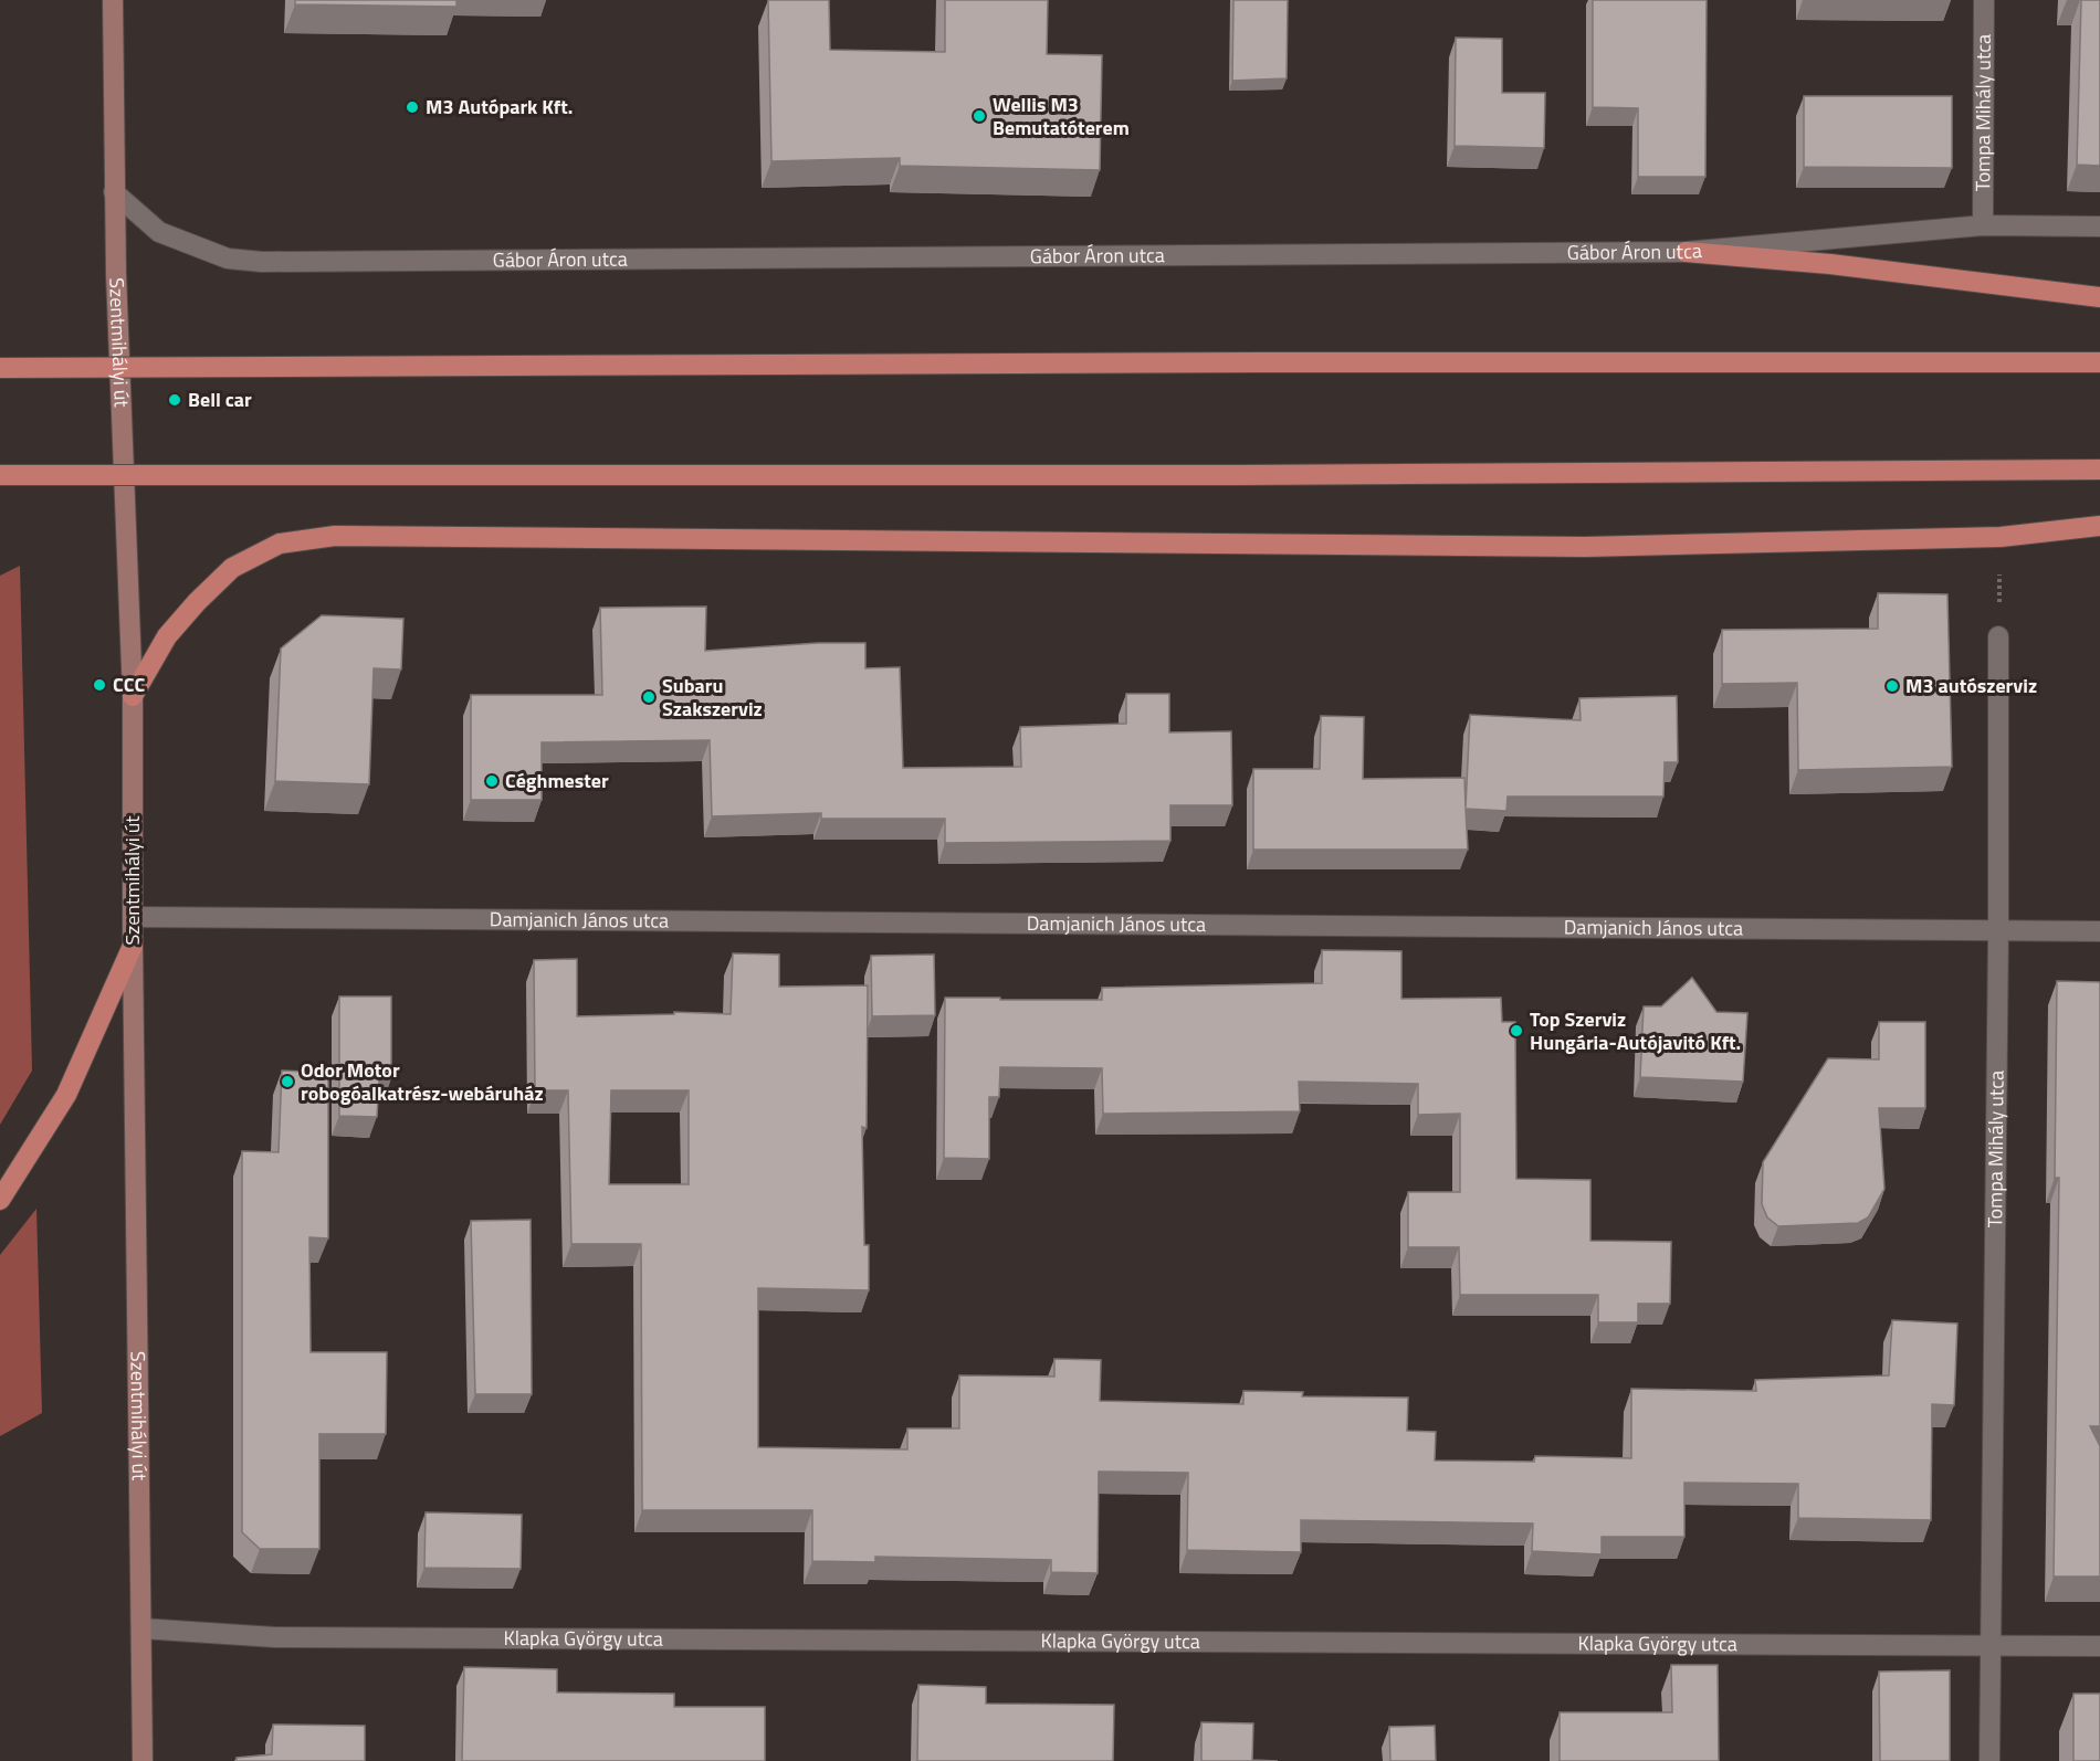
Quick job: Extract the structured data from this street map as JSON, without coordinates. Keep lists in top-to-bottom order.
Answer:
{
  "streets": {
    "main road": ["Szentmihályi út"],
    "street": [
      "Tompa Mihály utca",
      "Gábor Áron utca",
      "Damjanich János utca",
      "Klapka György utca"
    ]
  },
  "crossings": [
    ["Tompa Mihály utca", "Gábor Áron utca"],
    ["Tompa Mihály utca", "Damjanich János utca"],
    ["Tompa Mihály utca", "Klapka György utca"],
    ["Gábor Áron utca", "Szentmihályi út"],
    ["Szentmihályi út", "Damjanich János utca"],
    ["Szentmihályi út", "Klapka György utca"]
  ],
  "places": [
    "M3 Autópark Kft.",
    "Wellis M3 Bemutatóterem",
    "Bell car",
    "CCC",
    "M3 autószerviz",
    "Subaru Szakszerviz",
    "Céghmester",
    "Top Szerviz Hungária-Autójavitó Kft.",
    "Odor Motor robogóalkatrész-webáruház"
  ]
}
